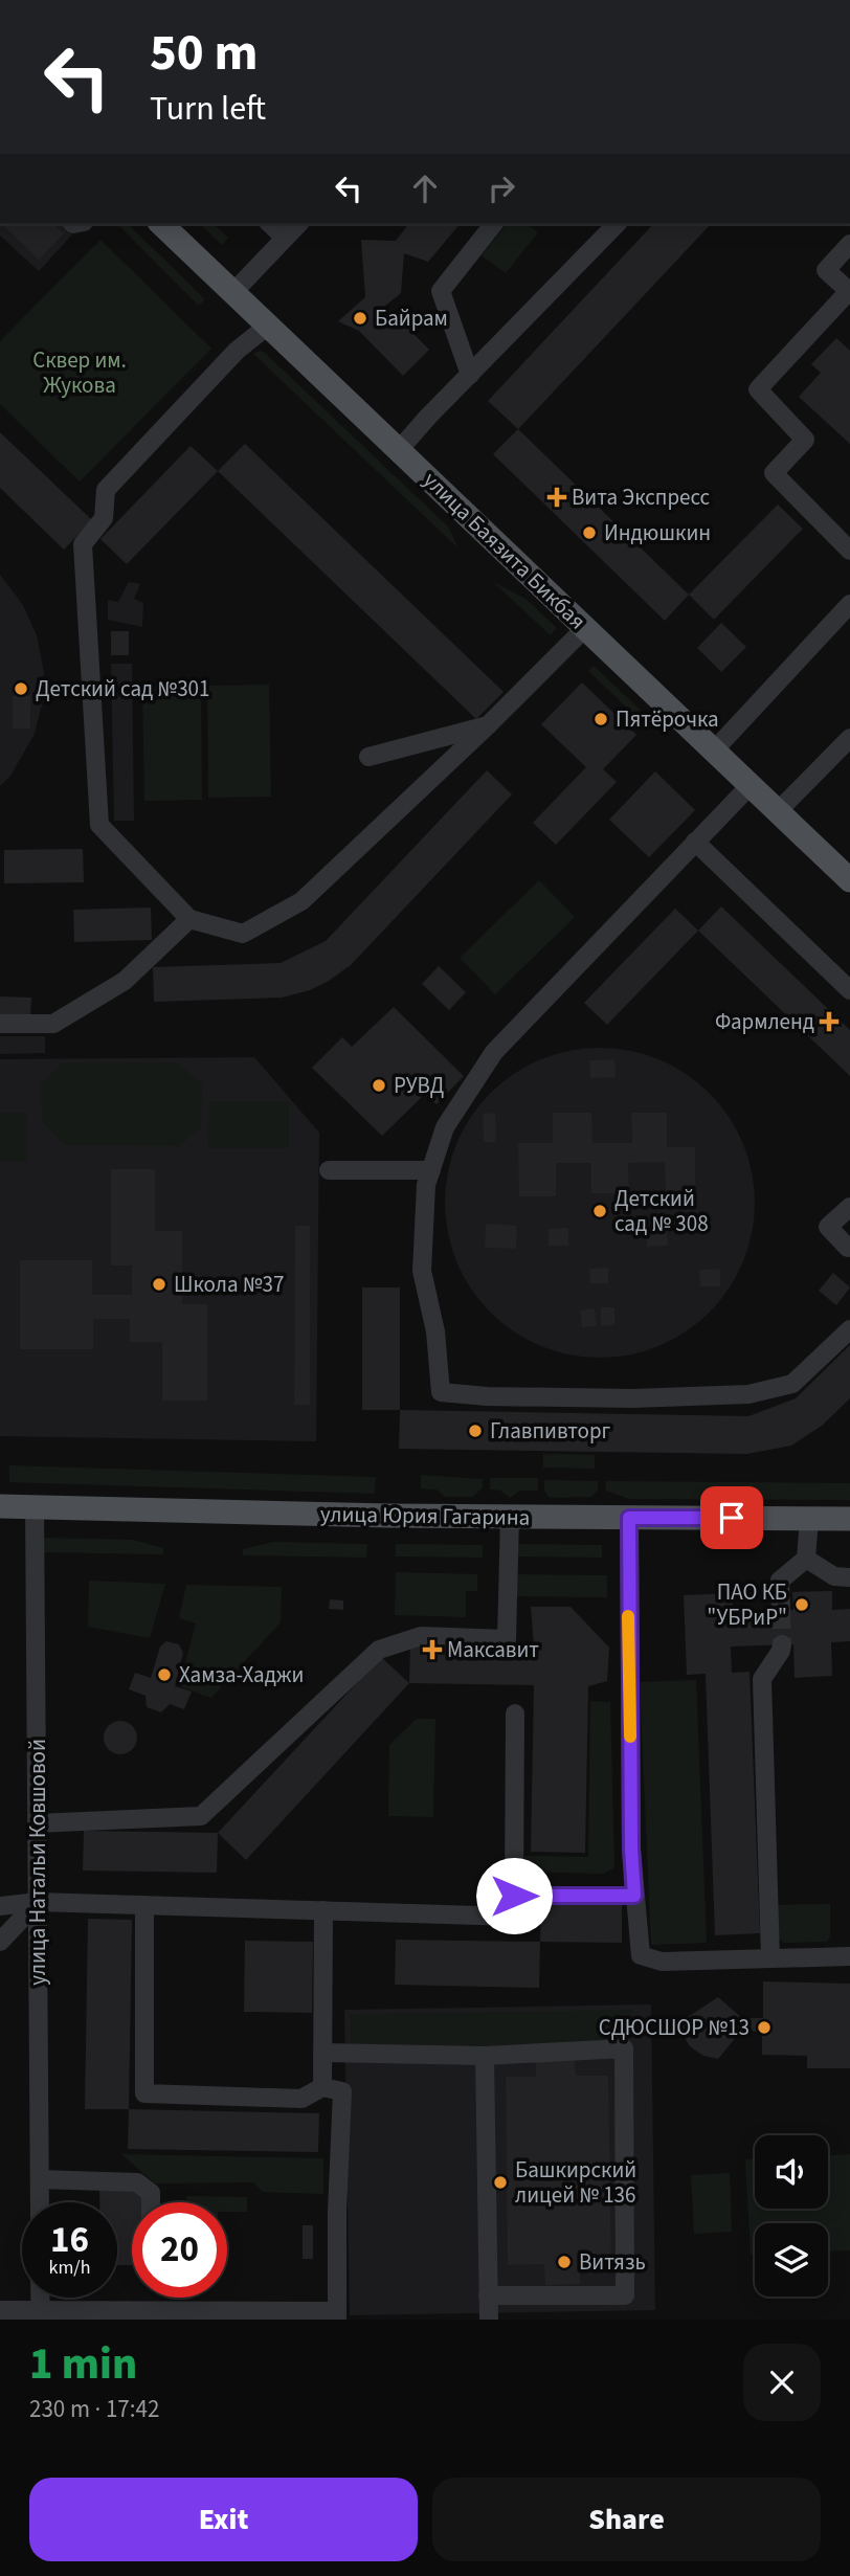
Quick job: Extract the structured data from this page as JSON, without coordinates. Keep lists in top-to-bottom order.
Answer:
{
  "streets": {
    "main road": ["улица Баязита Бикбая", "улица Юрия Гагарина"],
    "street": ["улица Натальи Ковшовой"]
  },
  "crossings": [
    ["улица Юрия Гагарина", "улица Натальи Ковшовой"]
  ],
  "parks": ["Сквер им. Жукова"],
  "places": {
    "other": [
      "Байрам",
      "Индюшкин",
      "Детский сад №301",
      "Пятёрочка",
      "РУВД",
      "Детский сад № 308",
      "Школа №37",
      "Главпивторг",
      "ПАО КБ \"УБРиР\"",
      "Хамза-Хаджи",
      "СДЮСШОР №13",
      "Башкирский лицей № 136",
      "Витязь"
    ],
    "health": ["Вита Экспресс", "Фармленд", "Максавит"]
  },
  "page": {
    "turn": ["50 m", "Turn left"],
    "speed": "16 km/h",
    "limit": "20",
    "heading": ["1 min", "230 m · 17:42"],
    "buttons": ["Exit", "Share"]
  }
}
